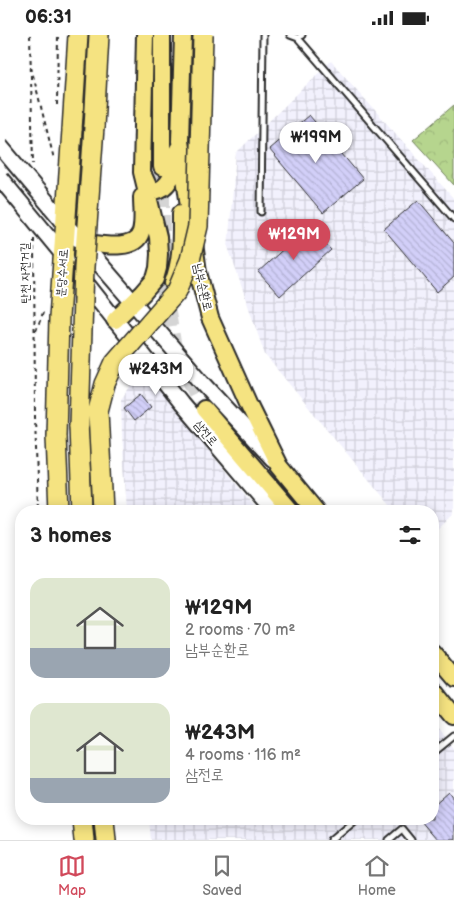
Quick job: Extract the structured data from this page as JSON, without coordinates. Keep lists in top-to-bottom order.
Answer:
{
  "streets": {
    "highway": ["분당수서로"],
    "main road": ["남부순환로", "삼전로"],
    "path": ["탄천 자전거길"]
  },
  "page": {
    "status": "06:31",
    "price": ["₩199M", "₩129M", "₩243M"],
    "heading": "3 homes",
    "list": [
      {
        "name": "₩129M",
        "note": "2 rooms · 70 m² · 남부순환로"
      },
      {
        "name": "₩243M",
        "note": "4 rooms · 116 m² · 삼전로"
      }
    ],
    "tabs": ["Map", "Saved", "Home"]
  }
}
